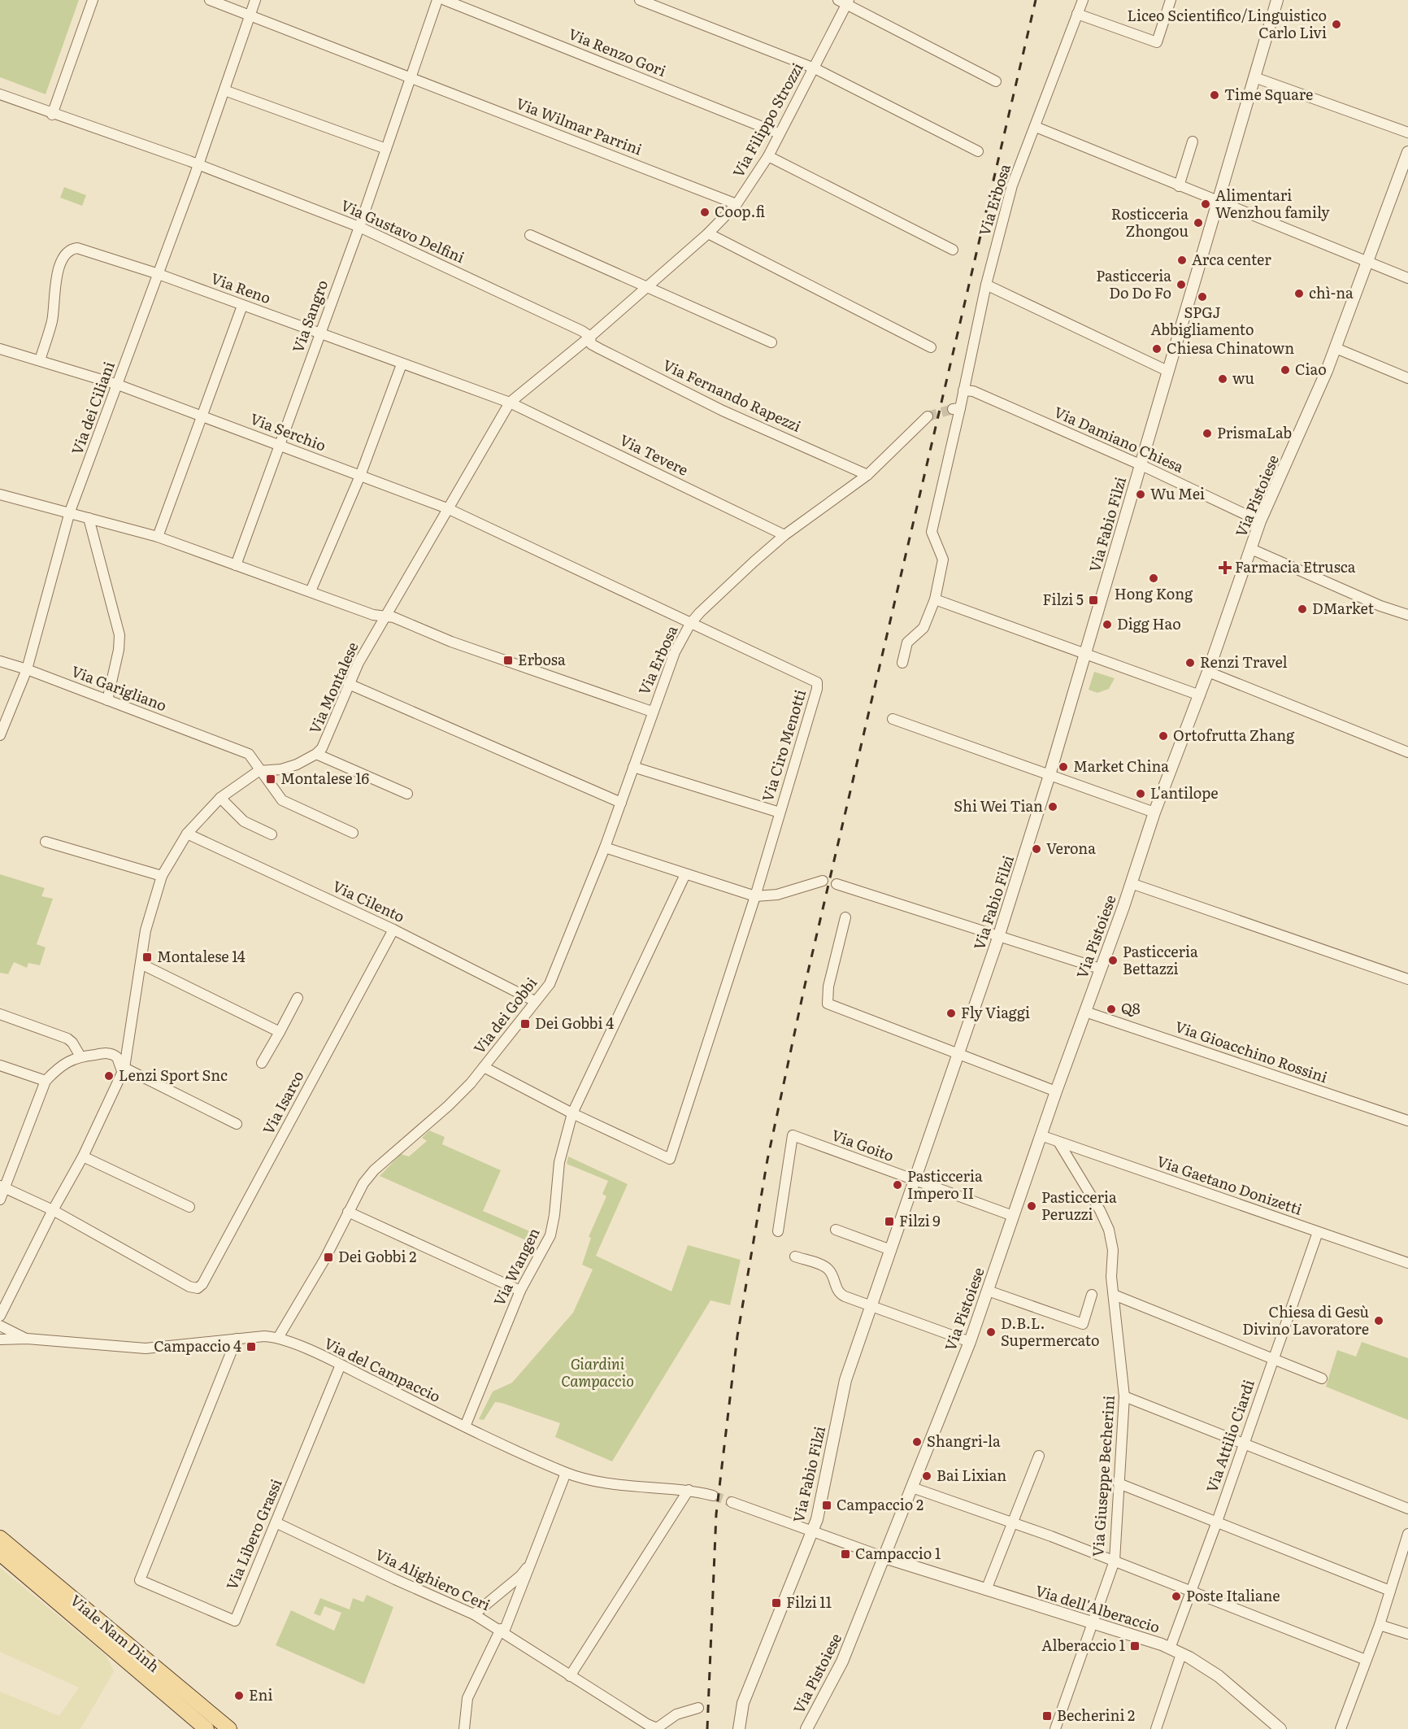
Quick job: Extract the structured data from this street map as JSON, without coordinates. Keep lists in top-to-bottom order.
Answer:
{
  "streets": {
    "main road": ["Viale Nam Dinh"],
    "street": [
      "Via Renzo Gori",
      "Via Filippo Strozzi",
      "Via Wilmar Parrini",
      "Via Erbosa",
      "Via Gustavo Delfini",
      "Via Reno",
      "Via Sangro",
      "Via Fernando Rapezzi",
      "Via dei Ciliani",
      "Via Serchio",
      "Via Damiano Chiesa",
      "Via Tevere",
      "Via Pistoiese",
      "Via Fabio Filzi",
      "Via Montalese",
      "Via Garigliano",
      "Via Ciro Menotti",
      "Via Cilento",
      "Via dei Gobbi",
      "Via Gioacchino Rossini",
      "Via Isarco",
      "Via Goito",
      "Via Gaetano Donizetti",
      "Via Wangen",
      "Via del Campaccio",
      "Via Attilio Ciardi",
      "Via Giuseppe Becherini",
      "Via Libero Grassi",
      "Via Alighiero Ceri",
      "Via dell'Alberaccio"
    ]
  },
  "crossings": [
    ["Via Renzo Gori", "Via Filippo Strozzi"],
    ["Via Filippo Strozzi", "Via Wilmar Parrini"],
    ["Via Filippo Strozzi", "Via Gustavo Delfini"],
    ["Via Filippo Strozzi", "Via Fernando Rapezzi"],
    ["Via Filippo Strozzi", "Via Montalese"],
    ["Via Wilmar Parrini", "Via Sangro"],
    ["Via Wilmar Parrini", "Via dei Ciliani"],
    ["Via Erbosa", "Via Fernando Rapezzi"],
    ["Via Erbosa", "Via Serchio"],
    ["Via Erbosa", "Via Damiano Chiesa"],
    ["Via Erbosa", "Via Tevere"],
    ["Via Erbosa", "Via Montalese"],
    ["Via Erbosa", "Via Ciro Menotti"],
    ["Via Erbosa", "Via dei Gobbi"],
    ["Via Gustavo Delfini", "Via Sangro"],
    ["Via Gustavo Delfini", "Via Fernando Rapezzi"],
    ["Via Gustavo Delfini", "Via dei Ciliani"],
    ["Via Gustavo Delfini", "Via Montalese"],
    ["Via Reno", "Via Sangro"],
    ["Via Reno", "Via dei Ciliani"],
    ["Via Reno", "Via Serchio"],
    ["Via Reno", "Via Tevere"],
    ["Via Reno", "Via Montalese"],
    ["Via Sangro", "Via Serchio"],
    ["Via Fernando Rapezzi", "Via Montalese"],
    ["Via dei Ciliani", "Via Serchio"],
    ["Via dei Ciliani", "Via Garigliano"],
    ["Via Serchio", "Via Montalese"],
    ["Via Serchio", "Via Ciro Menotti"],
    ["Via Damiano Chiesa", "Via Pistoiese"],
    ["Via Damiano Chiesa", "Via Fabio Filzi"],
    ["Via Tevere", "Via Montalese"],
    ["Via Pistoiese", "Via Gioacchino Rossini"],
    ["Via Pistoiese", "Via Goito"],
    ["Via Pistoiese", "Via Gaetano Donizetti"],
    ["Via Pistoiese", "Via dell'Alberaccio"],
    ["Via Fabio Filzi", "Via Goito"],
    ["Via Montalese", "Via Garigliano"],
    ["Via Montalese", "Via Cilento"],
    ["Via Montalese", "Via Isarco"],
    ["Via Ciro Menotti", "Via Wangen"],
    ["Via Cilento", "Via dei Gobbi"],
    ["Via Cilento", "Via Isarco"],
    ["Via dei Gobbi", "Via del Campaccio"],
    ["Via Gaetano Donizetti", "Via Attilio Ciardi"],
    ["Via Gaetano Donizetti", "Via Giuseppe Becherini"],
    ["Via Wangen", "Via del Campaccio"],
    ["Via del Campaccio", "Via Libero Grassi"],
    ["Via Attilio Ciardi", "Via dell'Alberaccio"],
    ["Via Giuseppe Becherini", "Via dell'Alberaccio"],
    ["Via Libero Grassi", "Via Alighiero Ceri"]
  ],
  "parks": ["Giardini Campaccio"],
  "places": {
    "other": [
      "Liceo Scientifico/Linguistico Carlo Livi",
      "Time Square",
      "Alimentari Wenzhou family",
      "Coop.fi",
      "Rosticceria Zhongou",
      "Arca center",
      "Pasticceria Do Do Fo",
      "chì-na",
      "SPGJ Abbigliamento",
      "Chiesa Chinatown",
      "Ciao",
      "wu",
      "PrismaLab",
      "Wu Mei",
      "Hong Kong",
      "DMarket",
      "Digg Hao",
      "Renzi Travel",
      "Ortofrutta Zhang",
      "Market China",
      "L'antilope",
      "Shi Wei Tian",
      "Verona",
      "Pasticceria Bettazzi",
      "Q8",
      "Fly Viaggi",
      "Lenzi Sport Snc",
      "Pasticceria Impero II",
      "Pasticceria Peruzzi",
      "Chiesa di Gesù Divino Lavoratore",
      "D.B.L. Supermercato",
      "Shangri-la",
      "Bai Lixian",
      "Poste Italiane",
      "Eni"
    ],
    "health": ["Farmacia Etrusca"],
    "transit": [
      "Filzi 5",
      "Erbosa",
      "Montalese 16",
      "Montalese 14",
      "Dei Gobbi 4",
      "Filzi 9",
      "Dei Gobbi 2",
      "Campaccio 4",
      "Campaccio 2",
      "Campaccio 1",
      "Filzi 11",
      "Alberaccio 1",
      "Becherini 2"
    ]
  }
}
